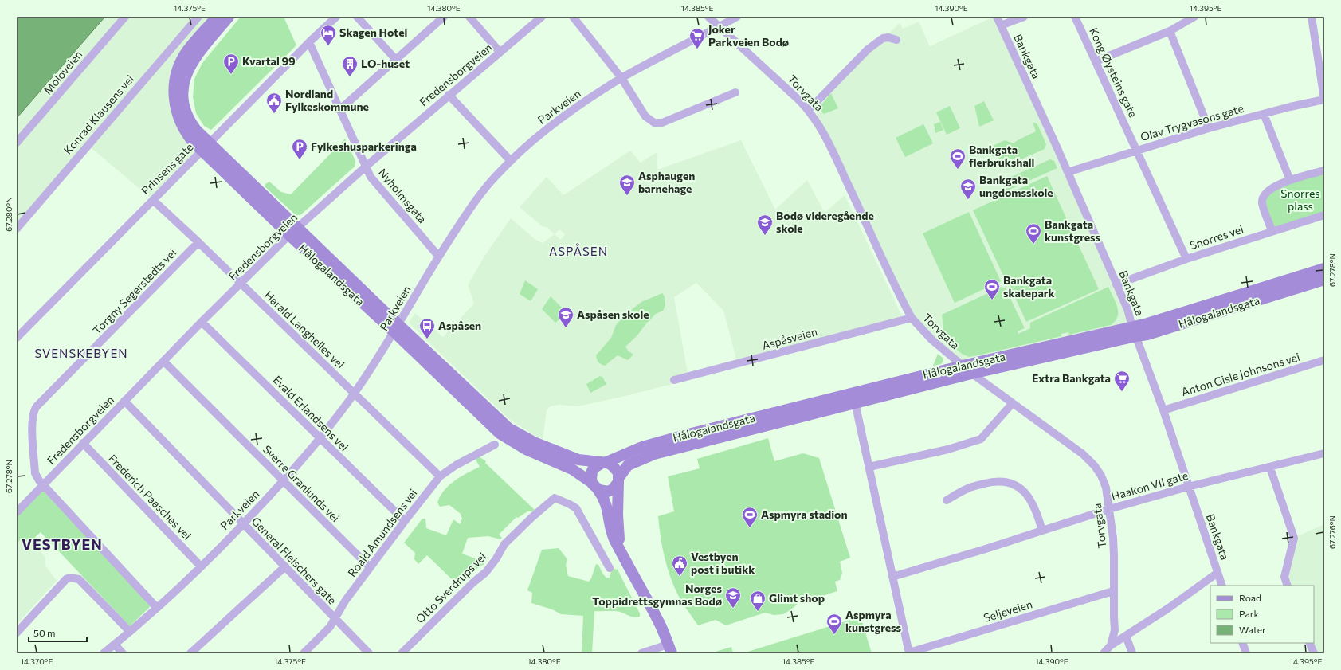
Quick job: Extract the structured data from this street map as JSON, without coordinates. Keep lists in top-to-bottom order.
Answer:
{
  "streets": {
    "street": [
      "Bankgata",
      "Moloveien",
      "Kong Øysteins gate",
      "Fredensborgveien",
      "Torvgata",
      "Parkveien",
      "Konrad Klausens vei",
      "Olav Trygvasons gate",
      "Prinsens gate",
      "Nyholmsgata",
      "Snorres vei",
      "Hålogalandsgata",
      "Torgny Segerstedts vei",
      "Harald Langhelles vei",
      "Aspåsveien",
      "Anton Gisle Johnsons vei",
      "Evald Erlandsens vei",
      "Sverre Granlunds vei",
      "Haakon VII gate",
      "Frederich Paasches vei",
      "Roald Amundsens vei",
      "General Fleischers gate",
      "Otto Sverdrups vei",
      "Seljeveien"
    ]
  },
  "crossings": [
    ["Bankgata", "Olav Trygvasons gate"],
    ["Bankgata", "Snorres vei"],
    ["Bankgata", "Hålogalandsgata"],
    ["Bankgata", "Anton Gisle Johnsons vei"],
    ["Bankgata", "Haakon VII gate"],
    ["Kong Øysteins gate", "Olav Trygvasons gate"],
    ["Kong Øysteins gate", "Snorres vei"],
    ["Fredensborgveien", "Nyholmsgata"],
    ["Fredensborgveien", "Hålogalandsgata"],
    ["Fredensborgveien", "Torgny Segerstedts vei"],
    ["Fredensborgveien", "Harald Langhelles vei"],
    ["Fredensborgveien", "Evald Erlandsens vei"],
    ["Fredensborgveien", "Sverre Granlunds vei"],
    ["Fredensborgveien", "Frederich Paasches vei"],
    ["Fredensborgveien", "General Fleischers gate"],
    ["Torvgata", "Parkveien"],
    ["Torvgata", "Hålogalandsgata"],
    ["Torvgata", "Aspåsveien"],
    ["Torvgata", "Haakon VII gate"],
    ["Torvgata", "Seljeveien"],
    ["Parkveien", "Nyholmsgata"],
    ["Parkveien", "Hålogalandsgata"],
    ["Parkveien", "Torgny Segerstedts vei"],
    ["Parkveien", "Harald Langhelles vei"],
    ["Parkveien", "Evald Erlandsens vei"],
    ["Parkveien", "Sverre Granlunds vei"],
    ["Parkveien", "Frederich Paasches vei"],
    ["Parkveien", "General Fleischers gate"],
    ["Prinsens gate", "Nyholmsgata"],
    ["Prinsens gate", "Hålogalandsgata"],
    ["Prinsens gate", "Harald Langhelles vei"],
    ["Torgny Segerstedts vei", "Harald Langhelles vei"],
    ["Harald Langhelles vei", "Roald Amundsens vei"],
    ["Evald Erlandsens vei", "Roald Amundsens vei"],
    ["Sverre Granlunds vei", "Roald Amundsens vei"],
    ["Roald Amundsens vei", "General Fleischers gate"]
  ],
  "districts": ["ASPÅSEN", "SVENSKEBYEN", "VESTBYEN"],
  "parks": ["Snorres plass"],
  "places": {
    "hotel": ["Skagen Hotel"],
    "supermarket": ["Joker Parkveien Bodø", "Extra Bankgata"],
    "parking": ["Kvartal 99", "Fylkeshusparkeringa"],
    "building": ["LO-huset"],
    "public building": ["Nordland Fylkeskommune", "Vestbyen post i butikk"],
    "sports": [
      "Bankgata flerbrukshall",
      "Bankgata kunstgress",
      "Bankgata skatepark",
      "Aspmyra stadion",
      "Aspmyra kunstgress"
    ],
    "school or university": [
      "Asphaugen barnehage",
      "Bankgata ungdomsskole",
      "Bodø videregående skole",
      "Aspåsen skole",
      "Norges Toppidrettsgymnas Bodø"
    ],
    "bus stop": ["Aspåsen"],
    "shop": ["Glimt shop"]
  },
  "legend": ["Road", "Park", "Water"],
  "scale_bar": "50 m",
  "coordinates": [
    "14.375°E",
    "14.380°E",
    "14.385°E",
    "14.390°E",
    "14.395°E",
    "67.280°N",
    "67.278°N",
    "67.276°N",
    "14.370°E"
  ]
}
